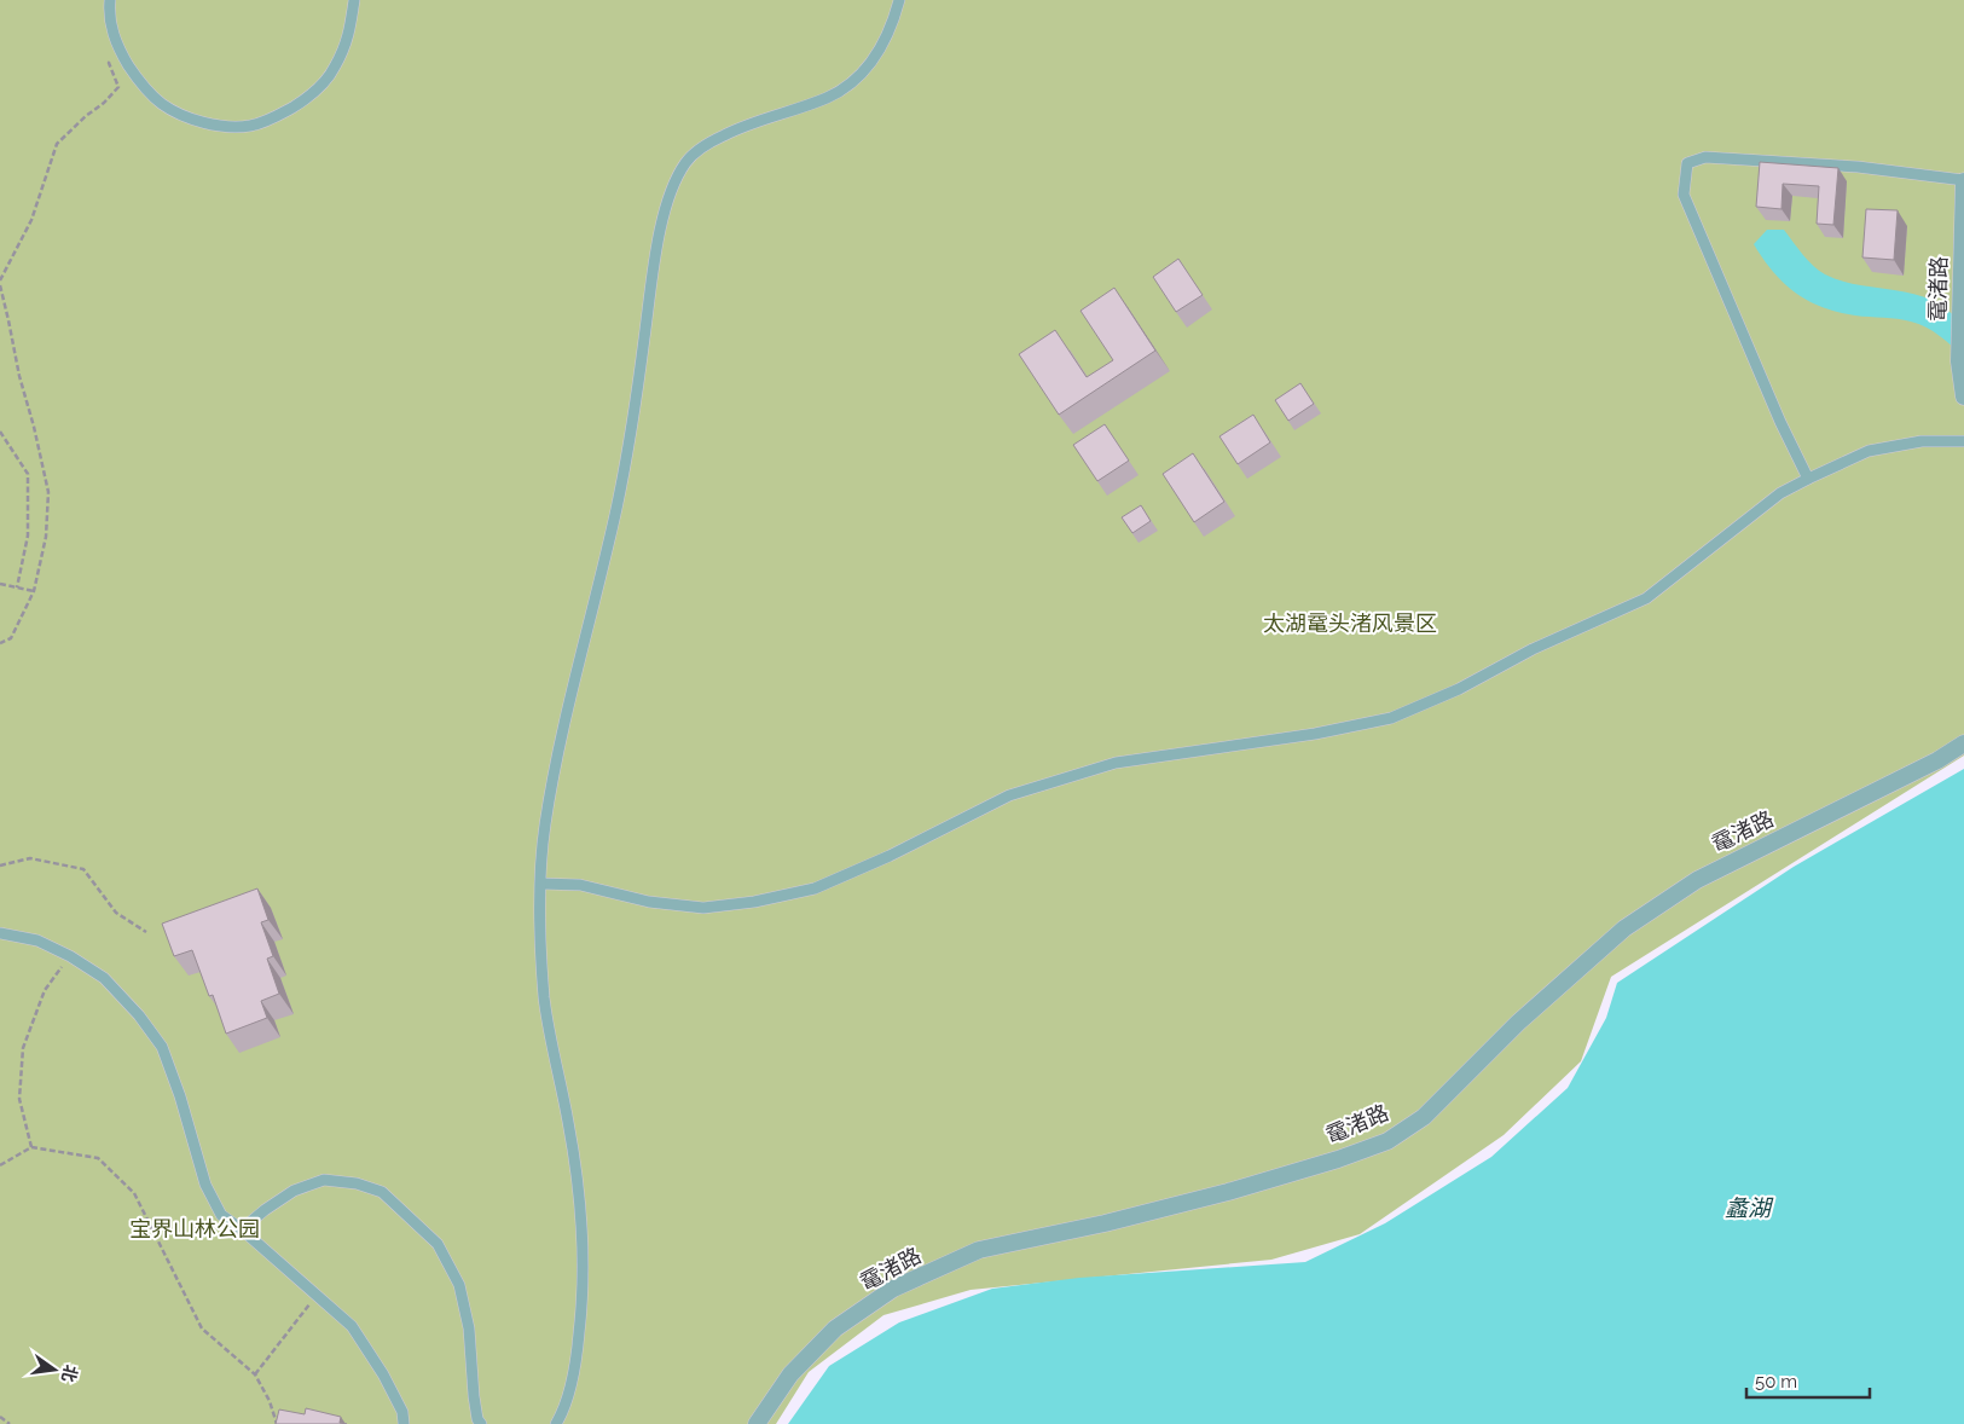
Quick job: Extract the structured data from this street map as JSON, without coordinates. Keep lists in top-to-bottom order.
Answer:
{
  "streets": {
    "street": ["鼋渚路"]
  },
  "water": ["蠡湖"],
  "parks": ["太湖鼋头渚风景区", "宝界山林公园"],
  "scale_bar": "50 m",
  "north": "right"
}
